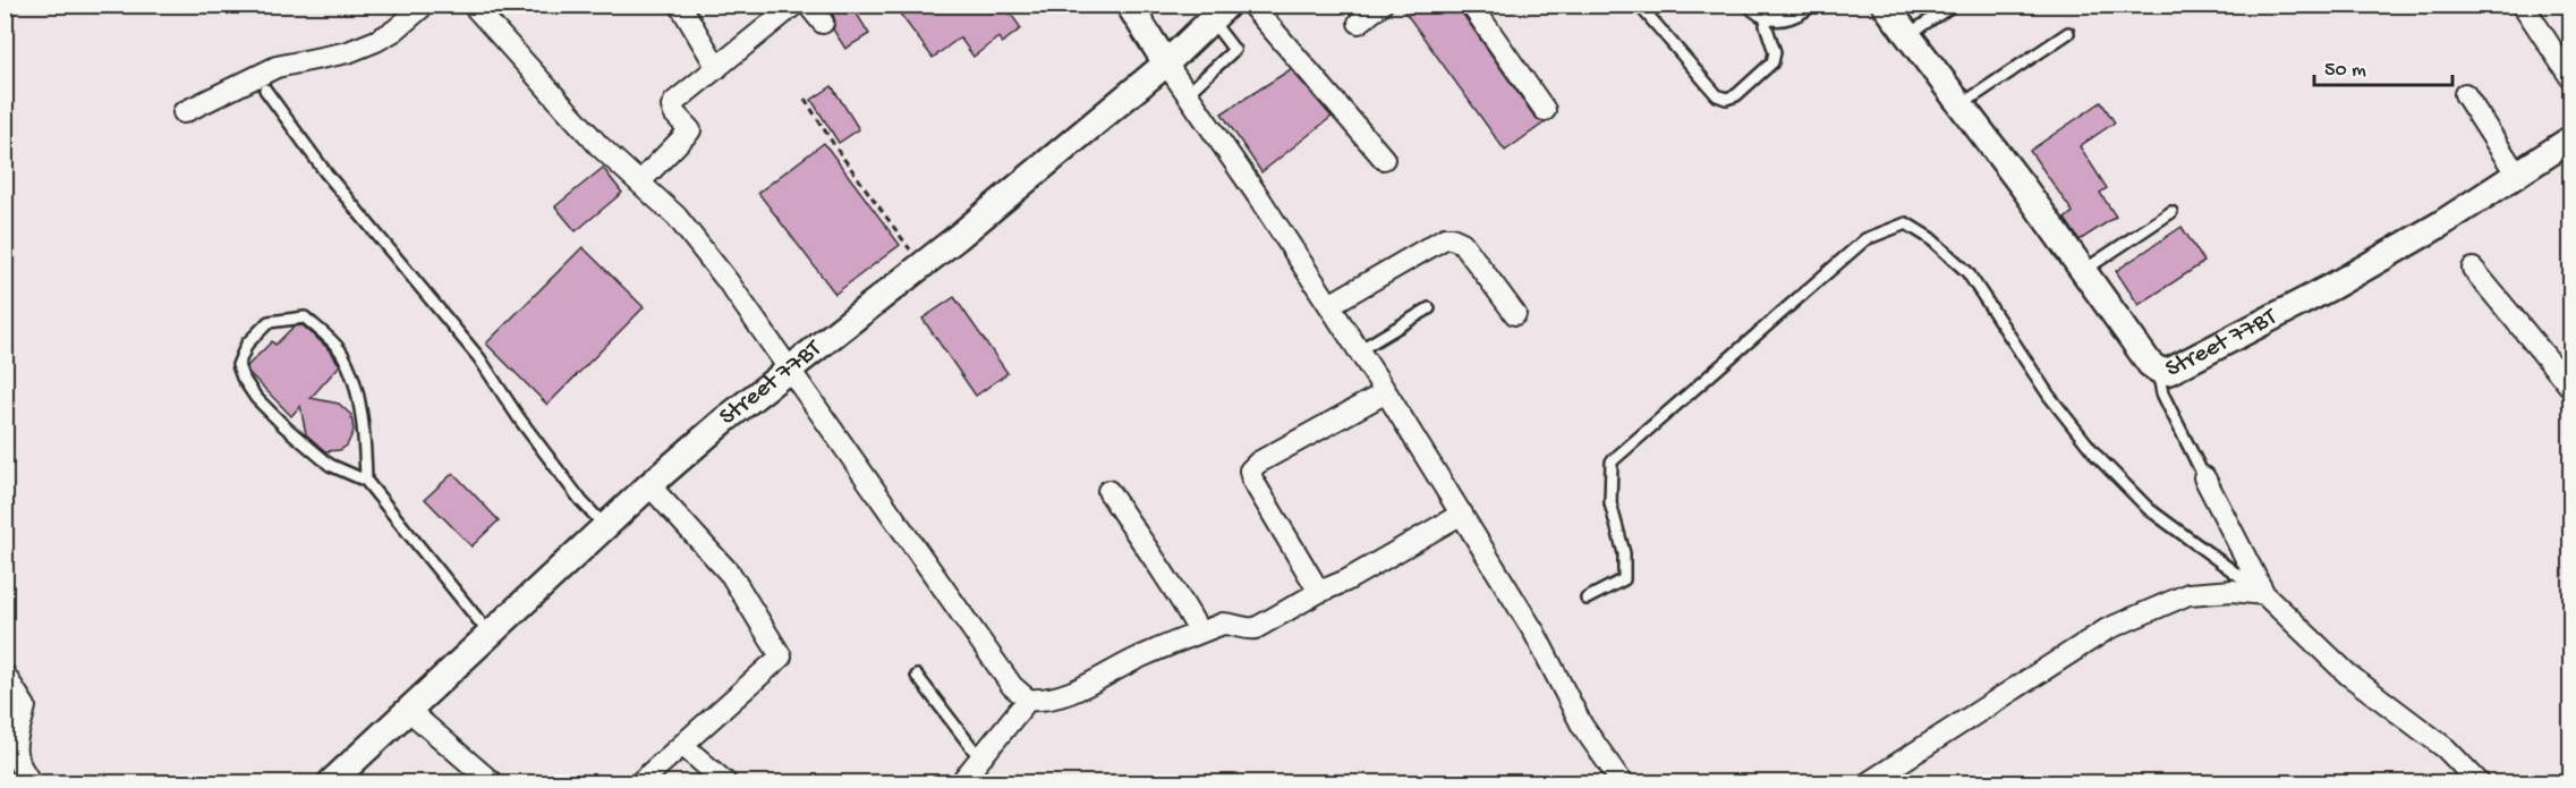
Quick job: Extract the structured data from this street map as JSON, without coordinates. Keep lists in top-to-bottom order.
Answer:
{
  "streets": {
    "street": ["Street 77BT"]
  },
  "scale_bar": "50 m"
}
